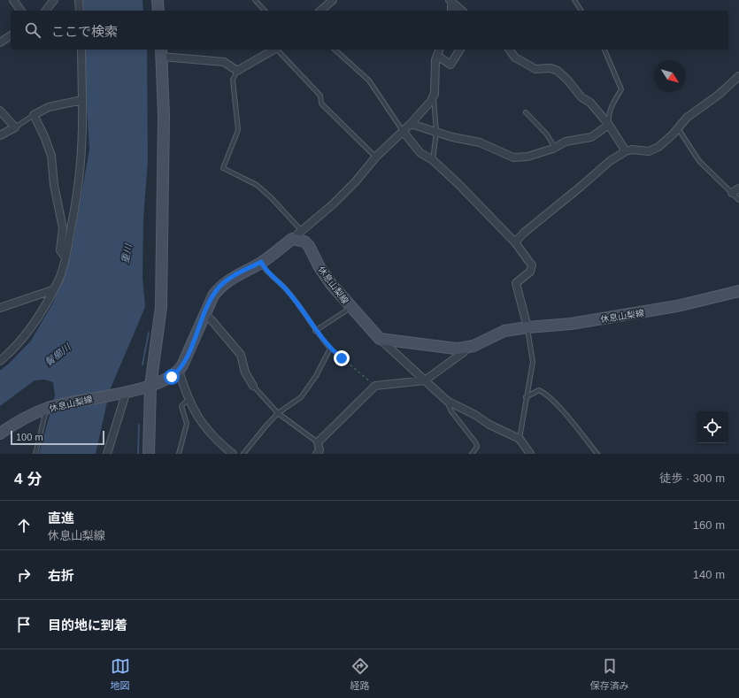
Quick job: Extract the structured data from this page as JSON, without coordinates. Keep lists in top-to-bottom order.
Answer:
{
  "streets": {
    "main road": ["休息山梨線"]
  },
  "water": ["重川", "鬢櫛川"],
  "scale_bar": "100 m",
  "north": "bottom right",
  "page": {
    "search": "ここで検索",
    "scale": "100 m",
    "heading": ["4 分", "徒歩 · 300 m"],
    "list": [
      ["直進", "休息山梨線", "160 m"],
      ["右折", "140 m"],
      "目的地に到着"
    ],
    "nav": ["地図", "経路", "保存済み"]
  }
}
